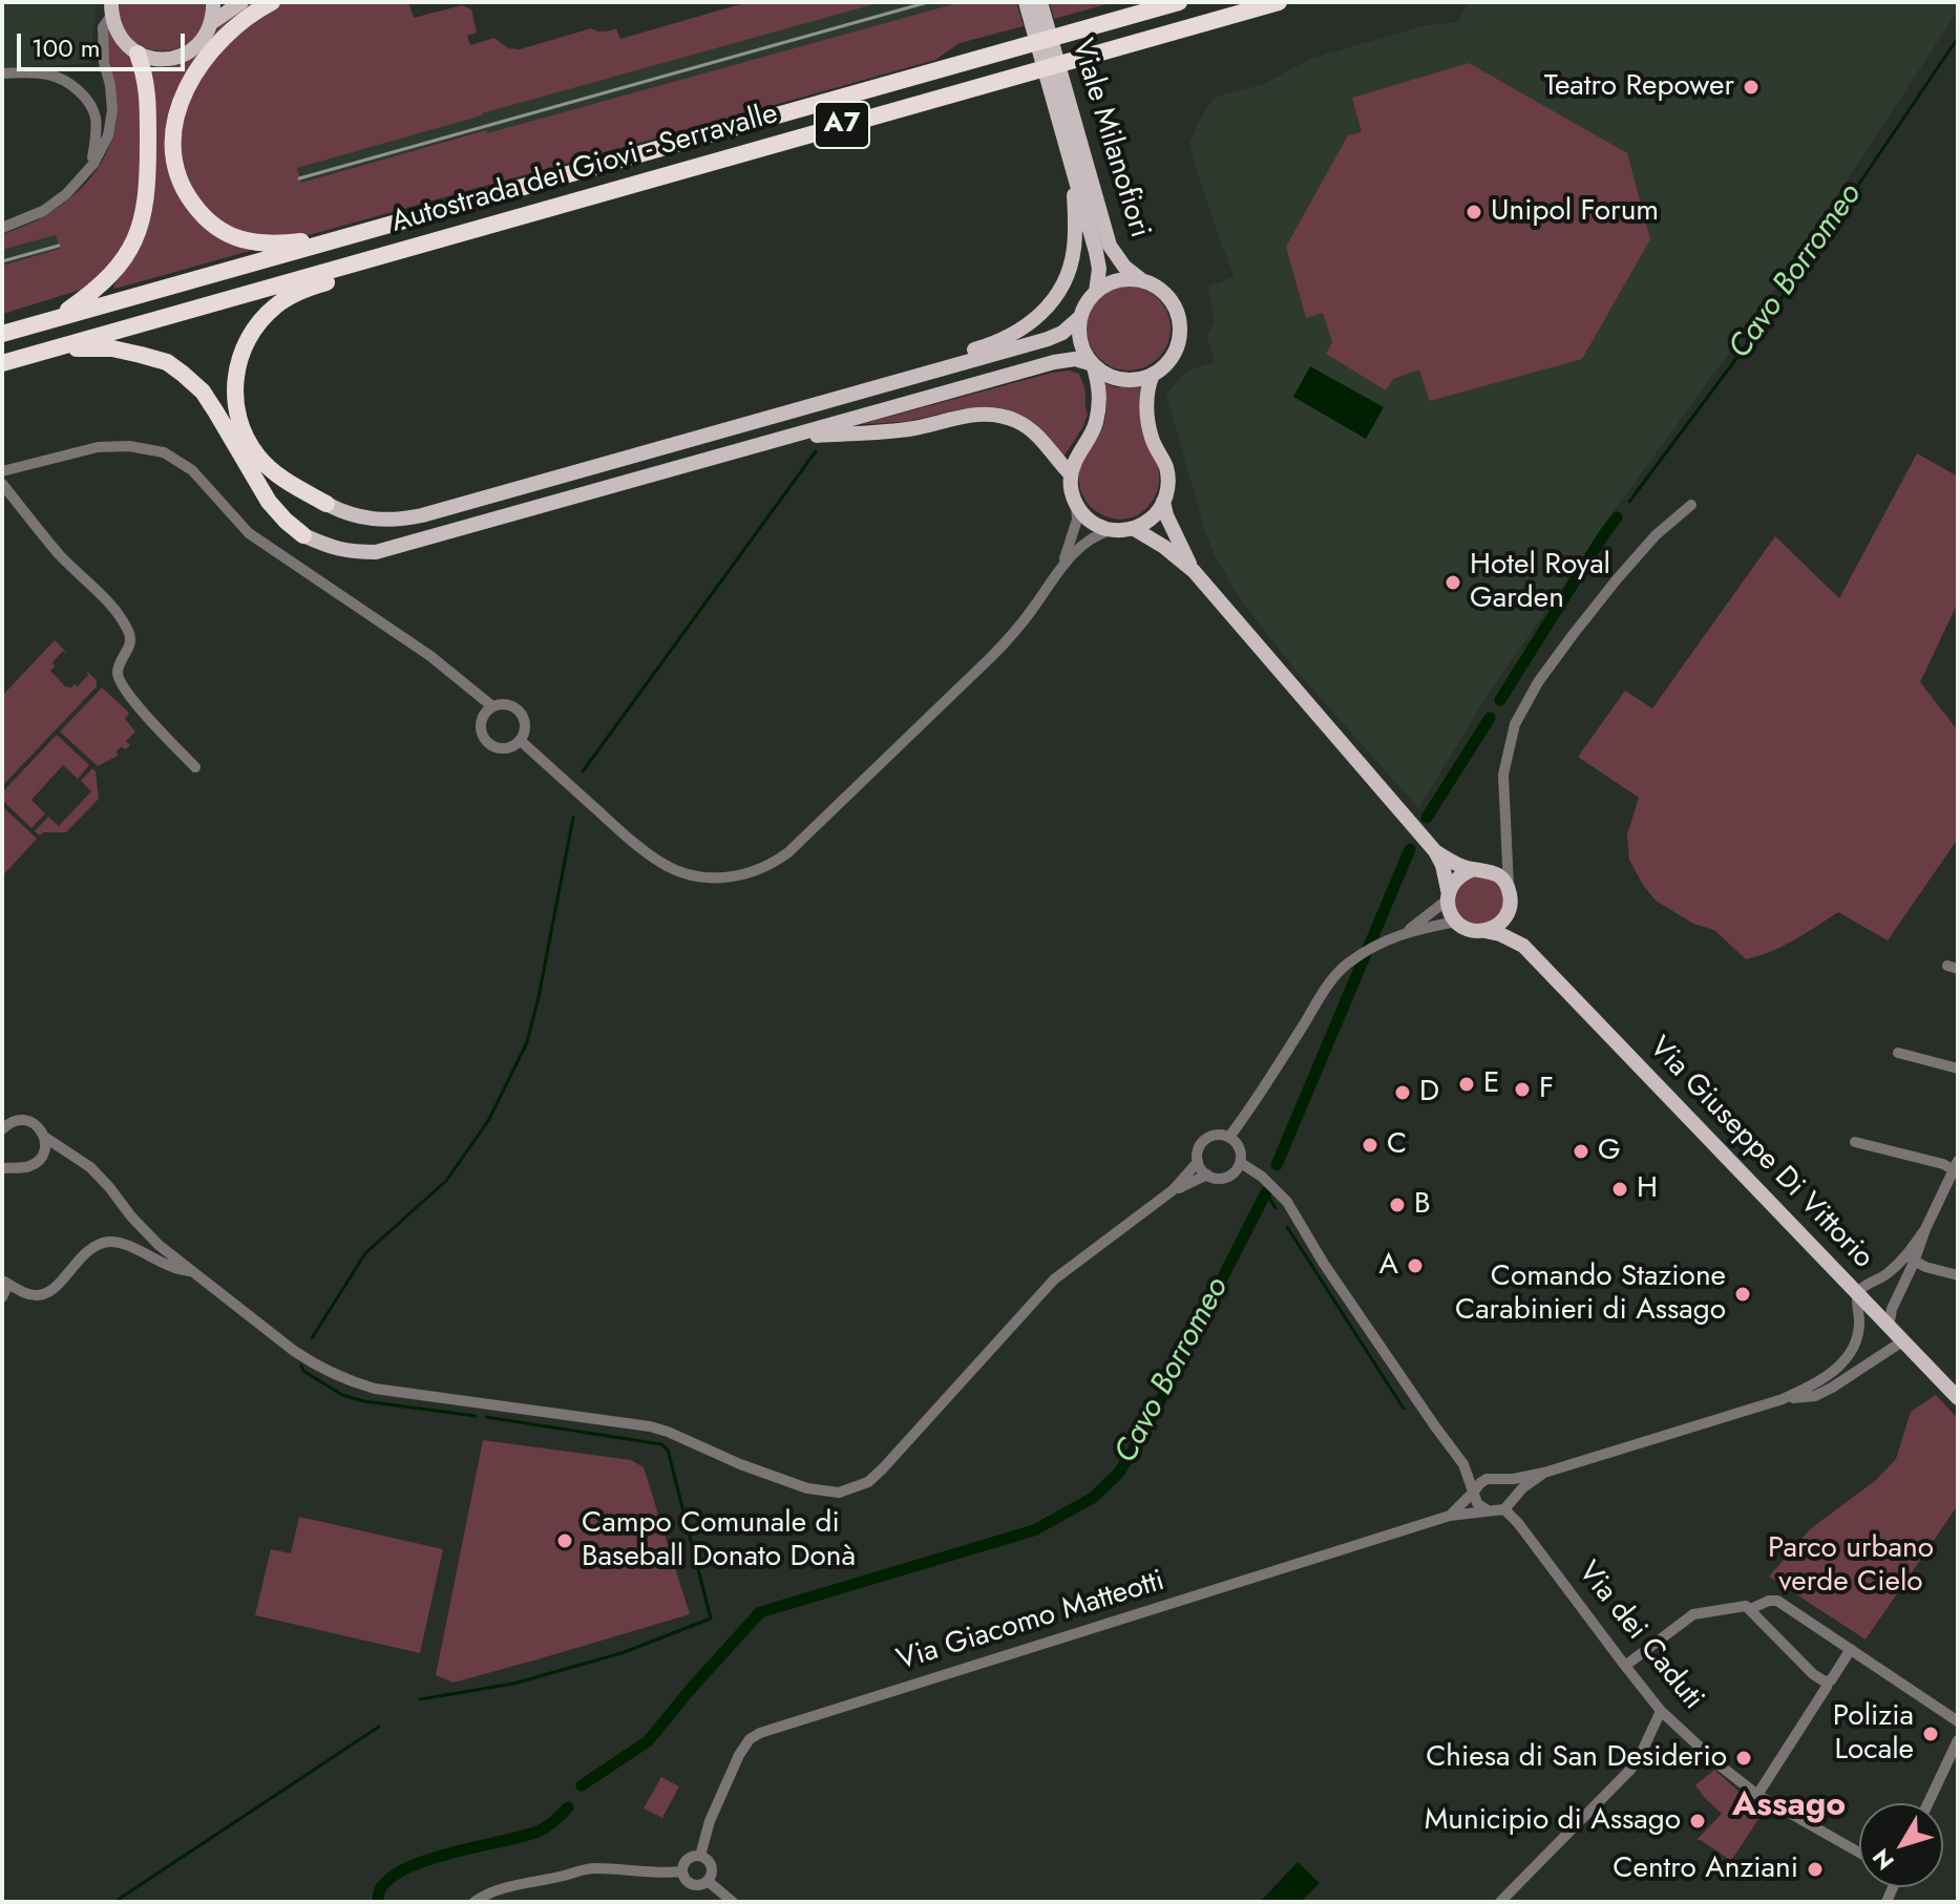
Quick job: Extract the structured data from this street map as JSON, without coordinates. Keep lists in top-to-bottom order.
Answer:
{
  "streets": {
    "highway": ["A7", "Autostrada dei Giovi - Serravalle"],
    "main road": ["Viale Milanofiori", "Via Giuseppe Di Vittorio"],
    "street": ["Via Giacomo Matteotti", "Via dei Caduti"]
  },
  "crossings": [
    ["Via Giacomo Matteotti", "Via dei Caduti"]
  ],
  "districts": ["Assago"],
  "water": ["Cavo Borromeo"],
  "parks": ["Parco urbano verde Cielo"],
  "places": [
    "Teatro Repower",
    "Unipol Forum",
    "Hotel Royal Garden",
    "E",
    "F",
    "D",
    "C",
    "G",
    "H",
    "B",
    "A",
    "Comando Stazione Carabinieri di Assago",
    "Campo Comunale di Baseball Donato Donà",
    "Polizia Locale",
    "Chiesa di San Desiderio",
    "Municipio di Assago",
    "Centro Anziani"
  ],
  "scale_bar": "100 m",
  "north": "bottom left"
}
